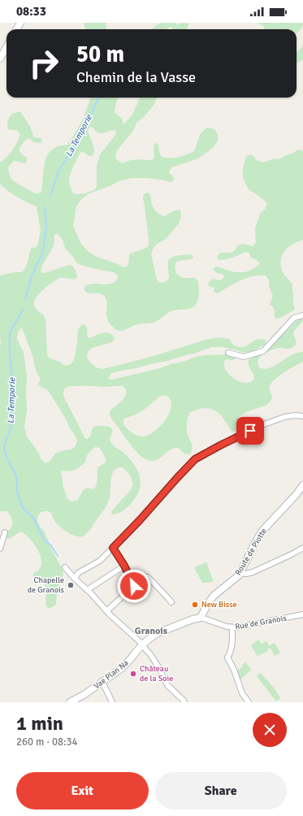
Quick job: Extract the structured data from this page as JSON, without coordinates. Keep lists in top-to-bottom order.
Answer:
{
  "streets": {
    "street": ["Route de Piotte", "Rue de Granois", "Vae Plan Na"]
  },
  "crossings": [
    ["Route de Piotte", "Rue de Granois"],
    ["Route de Piotte", "Vae Plan Na"],
    ["Rue de Granois", "Vae Plan Na"]
  ],
  "districts": ["Granois"],
  "water": ["La Temporie"],
  "places": ["Chapelle de Granois", "New Bisse", "Château de la Soie"],
  "page": {
    "status": "08:33",
    "turn": ["50 m", "Chemin de la Vasse"],
    "heading": ["1 min", "260 m · 08:34"],
    "buttons": ["Exit", "Share"]
  }
}
